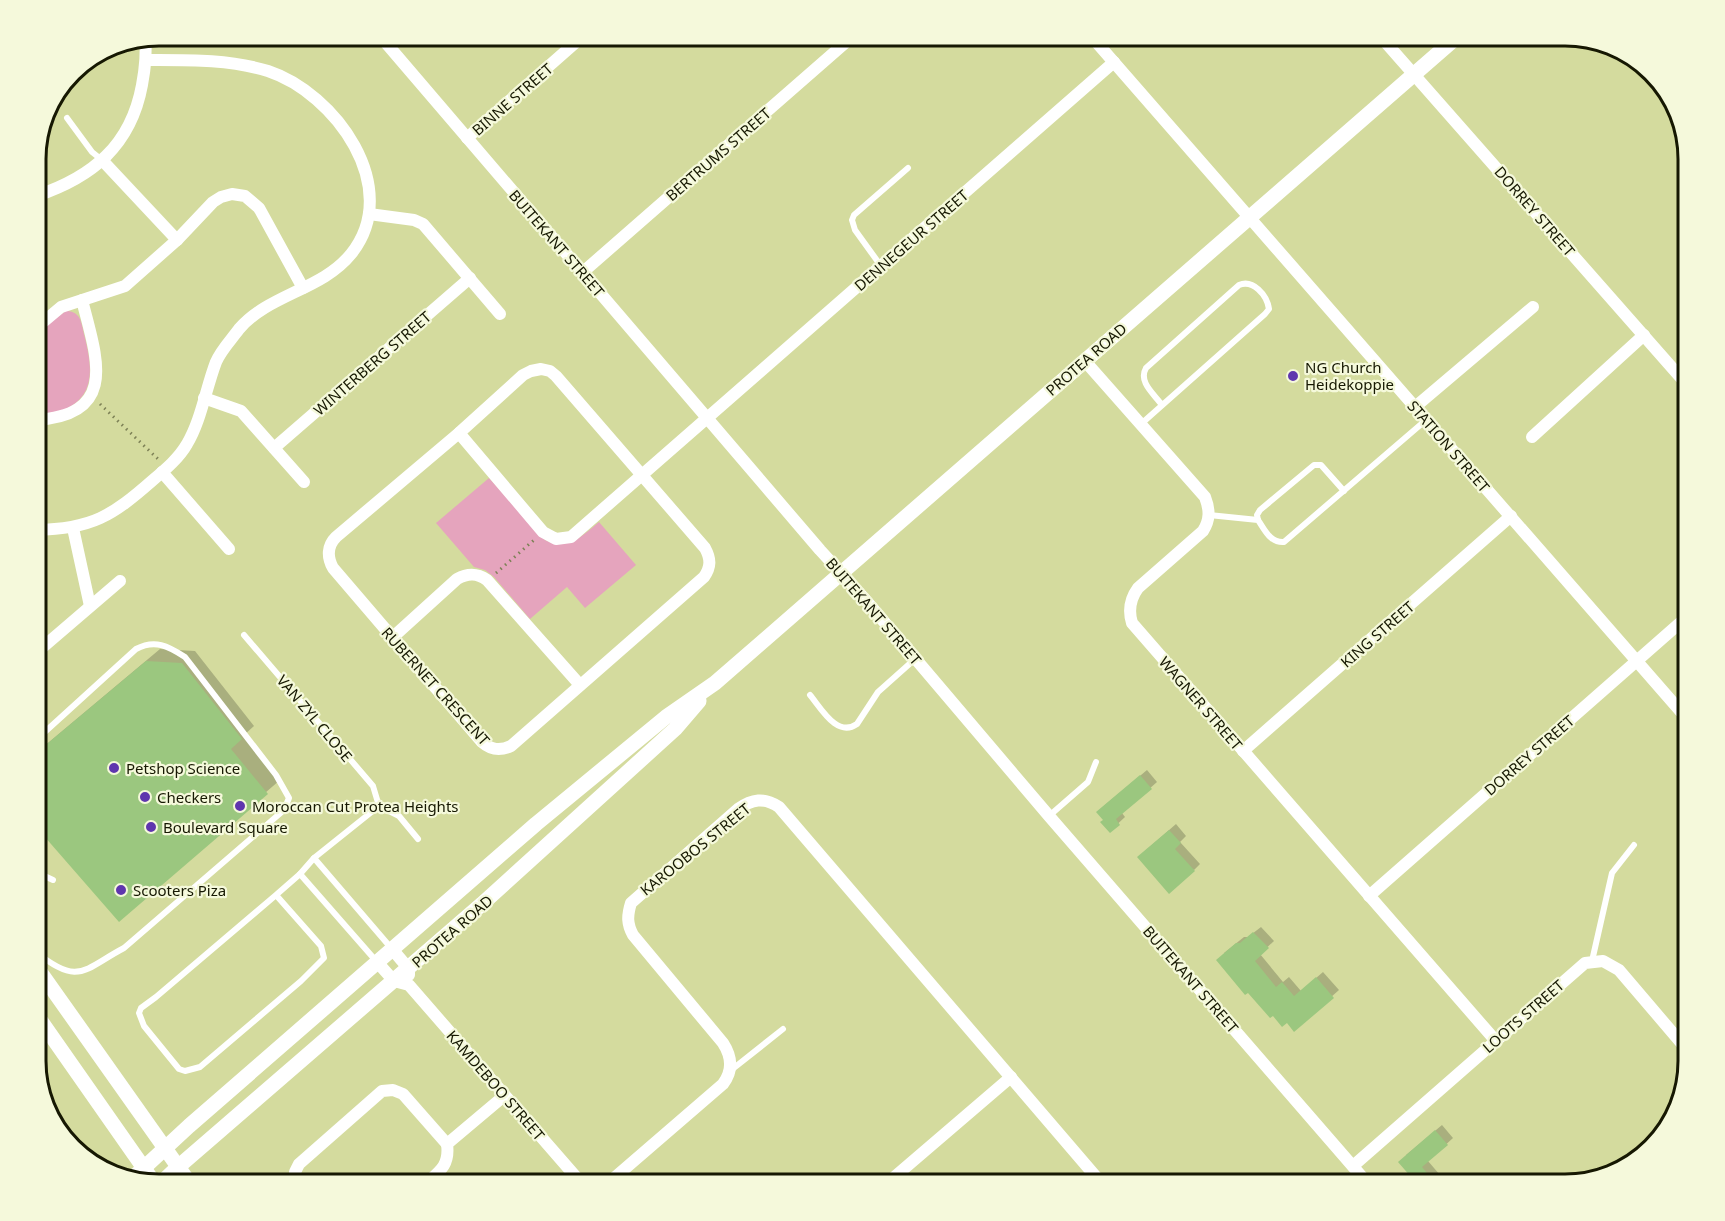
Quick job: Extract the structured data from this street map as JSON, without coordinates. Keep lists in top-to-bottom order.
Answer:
{
  "streets": {
    "street": [
      "BINNE STREET",
      "BERTRUMS STREET",
      "DORREY STREET",
      "DENNEGEUR STREET",
      "BUITEKANT STREET",
      "PROTEA ROAD",
      "WINTERBERG STREET",
      "STATION STREET",
      "KING STREET",
      "RUBERNET CRESCENT",
      "WAGNER STREET",
      "KAROOBOS STREET",
      "LOOTS STREET",
      "KAMDEBOO STREET"
    ],
    "lane": ["VAN ZYL CLOSE"]
  },
  "crossings": [
    ["BINNE STREET", "BUITEKANT STREET"],
    ["BERTRUMS STREET", "BUITEKANT STREET"],
    ["DORREY STREET", "PROTEA ROAD"],
    ["DORREY STREET", "STATION STREET"],
    ["DORREY STREET", "WAGNER STREET"],
    ["DENNEGEUR STREET", "BUITEKANT STREET"],
    ["DENNEGEUR STREET", "STATION STREET"],
    ["DENNEGEUR STREET", "RUBERNET CRESCENT"],
    ["BUITEKANT STREET", "PROTEA ROAD"],
    ["BUITEKANT STREET", "LOOTS STREET"],
    ["PROTEA ROAD", "STATION STREET"],
    ["PROTEA ROAD", "KAMDEBOO STREET"],
    ["STATION STREET", "KING STREET"],
    ["KING STREET", "WAGNER STREET"],
    ["WAGNER STREET", "LOOTS STREET"]
  ],
  "places": [
    "NG Church Heidekoppie",
    "Petshop Science",
    "Checkers",
    "Moroccan Cut Protea Heights",
    "Boulevard Square",
    "Scooters Piza"
  ]
}
